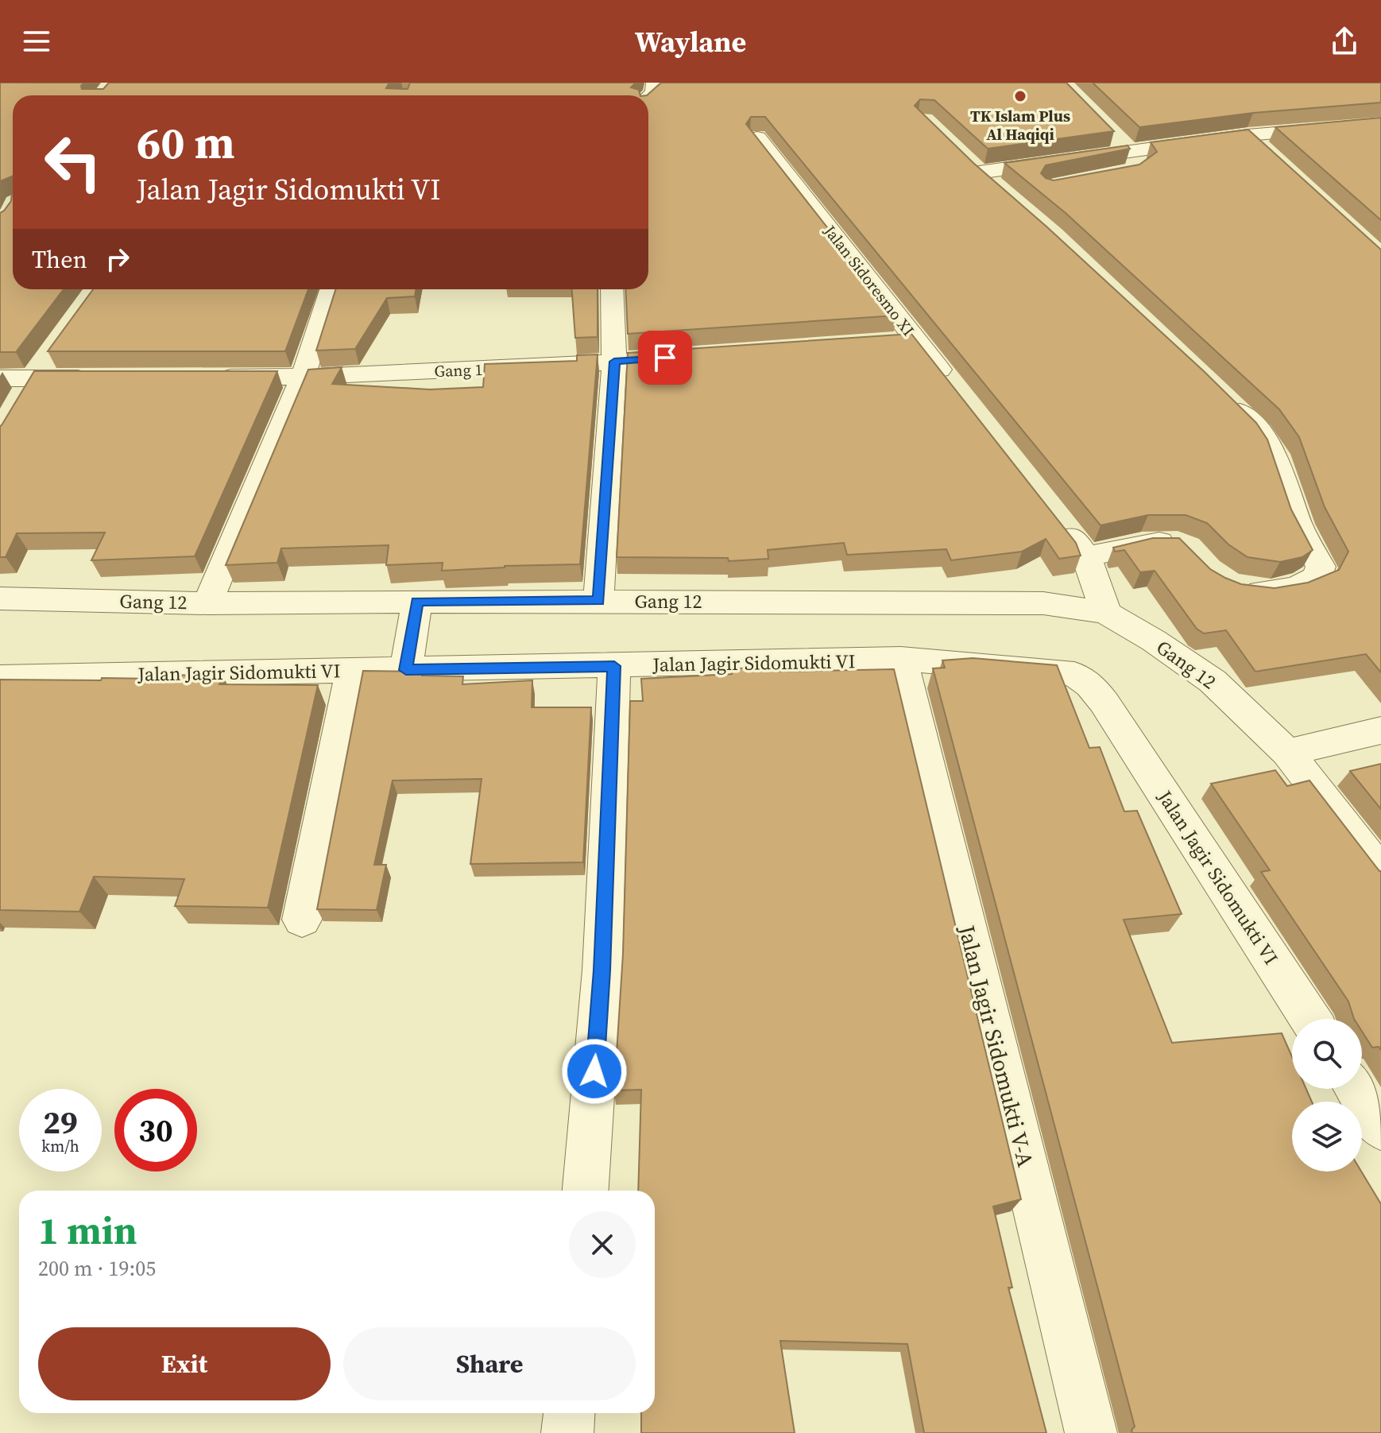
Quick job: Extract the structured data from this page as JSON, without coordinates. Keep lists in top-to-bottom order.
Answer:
{
  "streets": {
    "street": [
      "Jalan Sidoresmo XI",
      "Gang 1",
      "Gang 12",
      "Jalan Jagir Sidomukti VI",
      "Jalan Jagir Sidomukti V-A"
    ]
  },
  "crossings": [
    ["Jalan Jagir Sidomukti VI", "Jalan Jagir Sidomukti V-A"]
  ],
  "places": ["TK Islam Plus Al Haqiqi"],
  "page": {
    "header": "Waylane",
    "turn": ["60 m", "Jalan Jagir Sidomukti VI"],
    "then": "Then",
    "speed": "29 km/h",
    "limit": "30",
    "heading": ["1 min", "200 m · 19:05"],
    "buttons": ["Exit", "Share"]
  }
}
